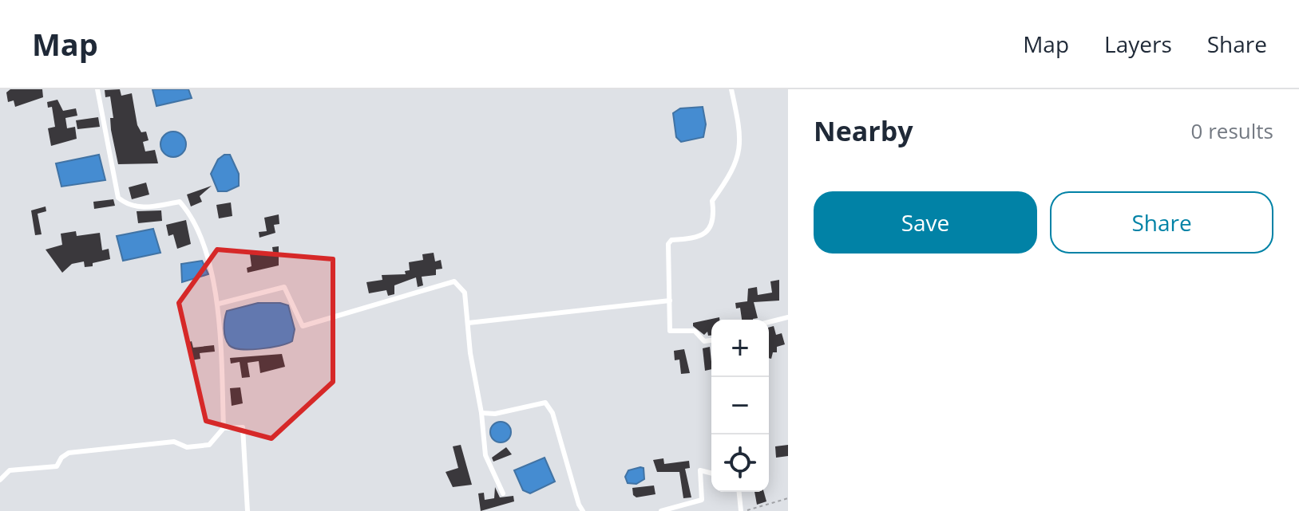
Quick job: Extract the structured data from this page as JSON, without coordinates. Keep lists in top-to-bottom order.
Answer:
{
  "page": {
    "header": "Map",
    "nav": ["Map", "Layers", "Share"],
    "heading": ["Nearby", "0 results"],
    "buttons": ["Save", "Share"],
    "map_buttons": ["+", "−"]
  }
}
